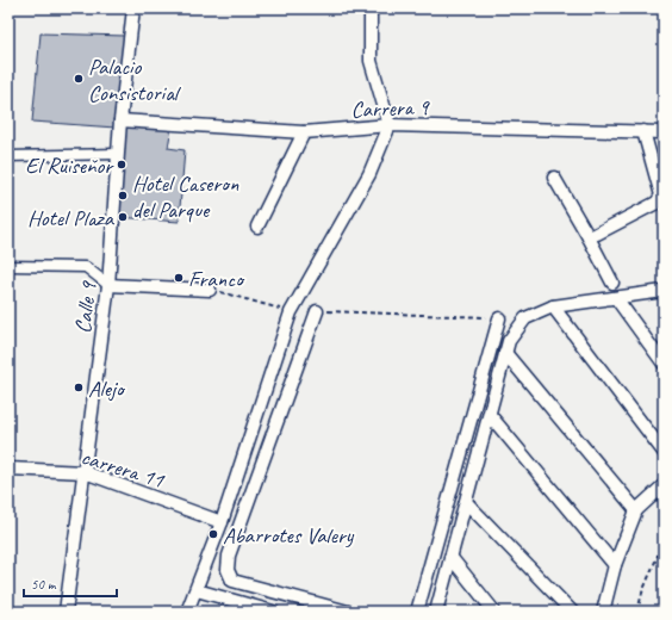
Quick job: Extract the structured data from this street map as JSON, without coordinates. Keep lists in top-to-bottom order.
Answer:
{
  "streets": {
    "street": ["Carrera 9", "Calle 9", "carrera 11"]
  },
  "crossings": [
    ["Carrera 9", "Calle 9"],
    ["Calle 9", "carrera 11"]
  ],
  "places": [
    "Palacio Consistorial",
    "El Ruiseňor",
    "Hotel Caseron del Parque",
    "Hotel Plaza",
    "Franco",
    "Alejo",
    "Abarrotes Valery"
  ],
  "scale_bar": "50 m"
}
